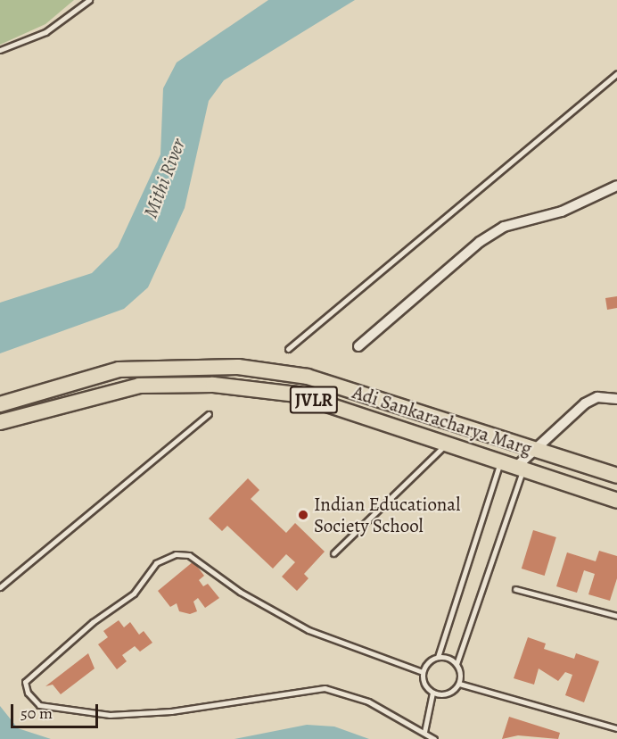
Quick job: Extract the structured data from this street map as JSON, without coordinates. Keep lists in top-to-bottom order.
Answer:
{
  "streets": {
    "main road": ["JVLR", "Adi Sankaracharya Marg"]
  },
  "water": ["Mithi River"],
  "places": ["Indian Educational Society School"],
  "scale_bar": "50 m"
}
